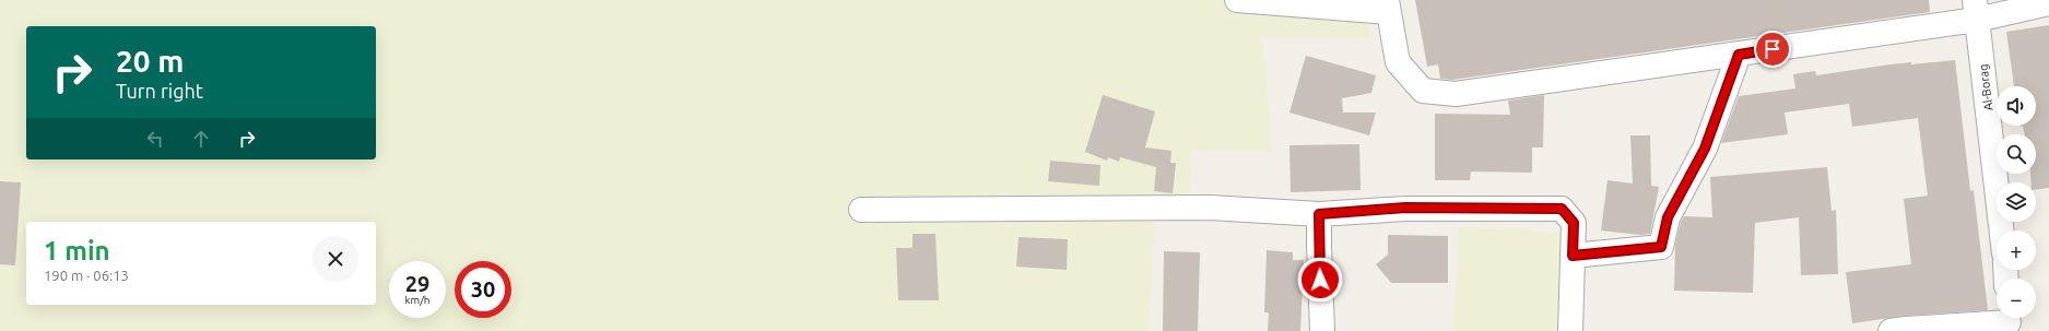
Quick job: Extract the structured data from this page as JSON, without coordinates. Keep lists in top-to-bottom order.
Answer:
{
  "streets": {
    "street": ["Al-Borag"]
  },
  "page": {
    "turn": ["20 m", "Turn right"],
    "map_buttons": ["+", "−"],
    "heading": ["1 min", "190 m · 06:13"],
    "speed": "29 km/h",
    "limit": "30"
  }
}
